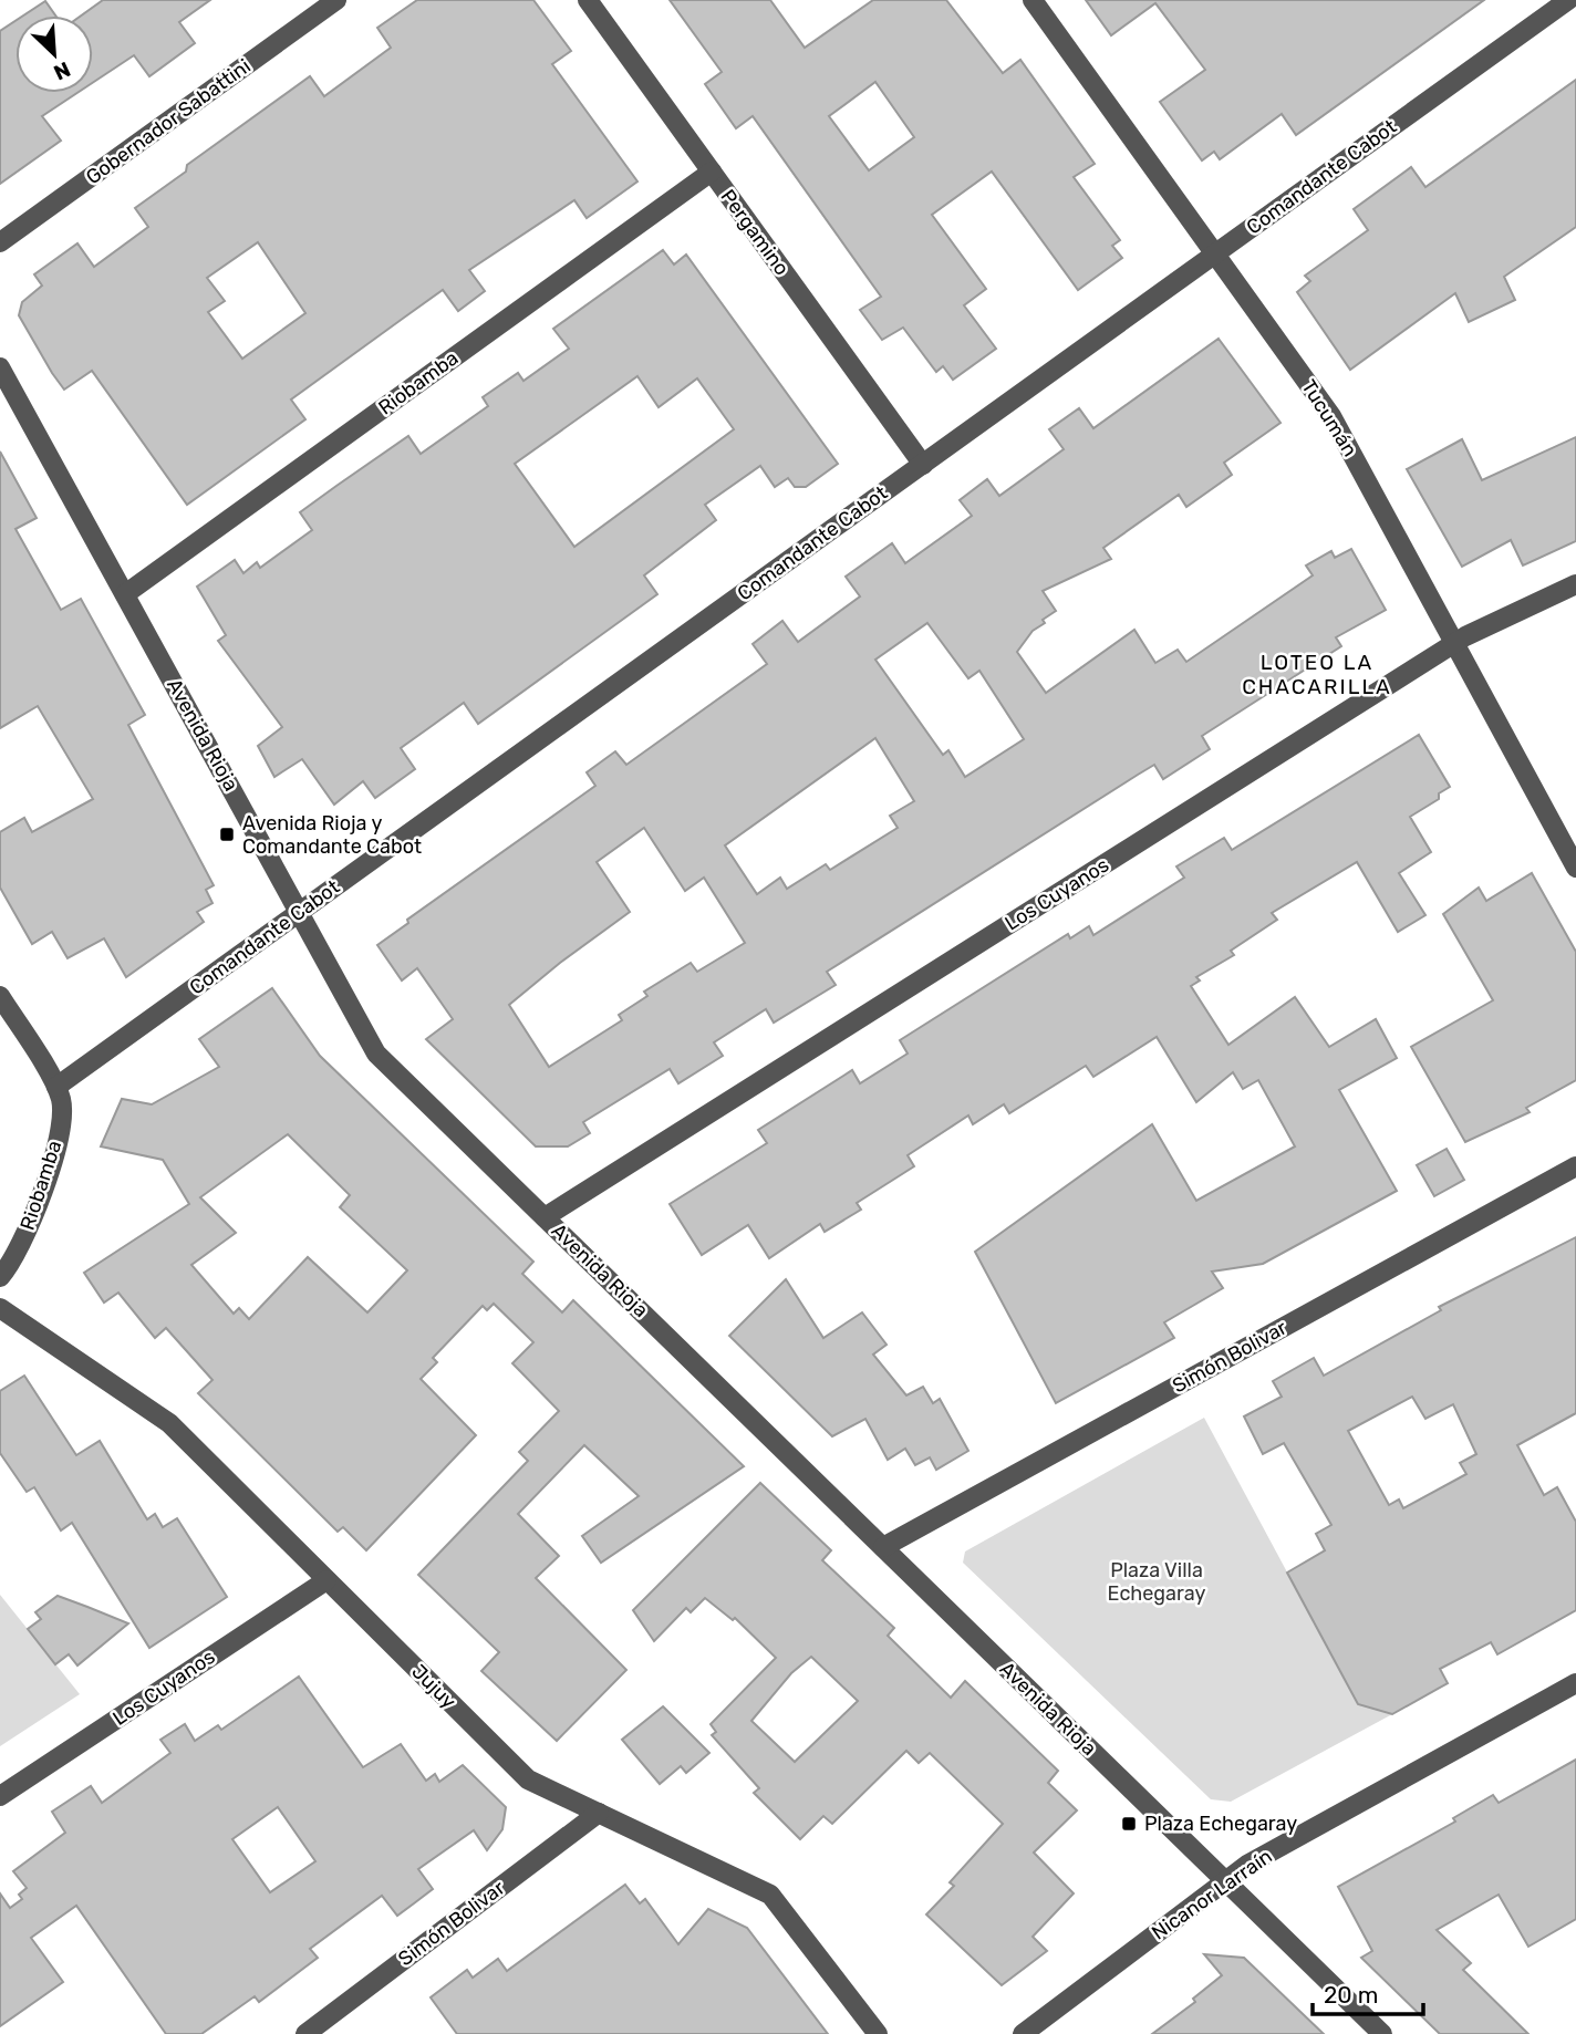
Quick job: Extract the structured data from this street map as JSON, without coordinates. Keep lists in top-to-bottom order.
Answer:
{
  "streets": {
    "street": [
      "Gobernador Sabattini",
      "Comandante Cabot",
      "Pergamino",
      "Riobamba",
      "Tucumán",
      "Avenida Rioja",
      "Los Cuyanos",
      "Simón Bolivar",
      "Jujuy",
      "Nicanor Larraín"
    ]
  },
  "crossings": [
    ["Comandante Cabot", "Pergamino"],
    ["Comandante Cabot", "Riobamba"],
    ["Comandante Cabot", "Tucumán"],
    ["Comandante Cabot", "Avenida Rioja"],
    ["Pergamino", "Riobamba"],
    ["Riobamba", "Avenida Rioja"],
    ["Tucumán", "Los Cuyanos"],
    ["Avenida Rioja", "Los Cuyanos"],
    ["Avenida Rioja", "Simón Bolivar"],
    ["Avenida Rioja", "Nicanor Larraín"],
    ["Los Cuyanos", "Jujuy"],
    ["Simón Bolivar", "Jujuy"]
  ],
  "districts": ["LOTEO LA CHACARILLA"],
  "parks": ["Plaza Villa Echegaray"],
  "places": {
    "transit": ["Avenida Rioja y Comandante Cabot", "Plaza Echegaray"]
  },
  "scale_bar": "20 m",
  "north": "bottom right"
}
